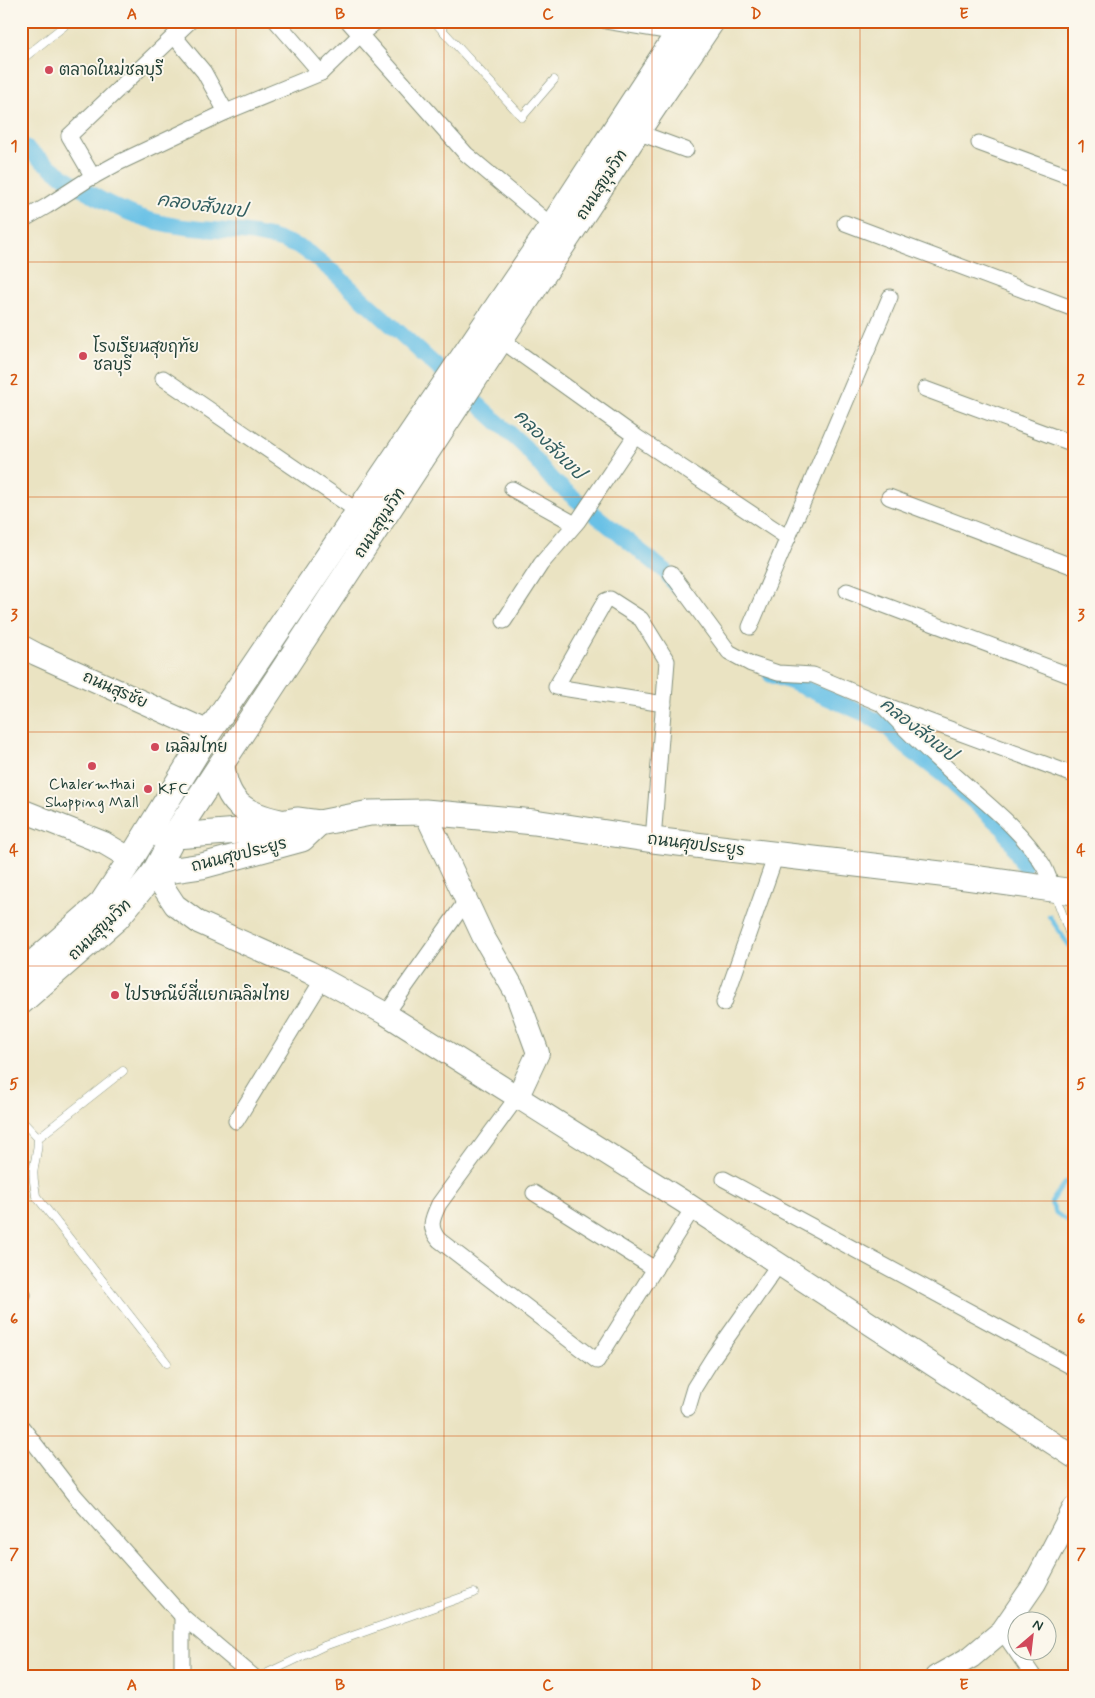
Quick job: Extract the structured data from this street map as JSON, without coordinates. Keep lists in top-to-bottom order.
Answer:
{
  "streets": {
    "main road": ["ถนนสุขุมวิท", "ถนนศุขประยูร"],
    "street": ["ถนนสุรชัย"]
  },
  "crossings": [
    ["ถนนสุขุมวิท", "ถนนสุรชัย"],
    ["ถนนสุขุมวิท", "ถนนศุขประยูร"]
  ],
  "water": ["คลองสังเขป"],
  "places": [
    "ตลาดใหม่ชลบุรี",
    "โรงเรียนสุขฤทัย ชลบุรี",
    "เฉลิมไทย",
    "Chalermthai Shopping Mall",
    "KFC",
    "ไปรษณีย์สี่แยกเฉลิมไทย"
  ],
  "north": "top right",
  "grid": {
    "columns": [
      "A",
      "B",
      "C",
      "D",
      "E"
    ],
    "rows": [
      "1",
      "2",
      "3",
      "4",
      "5",
      "6",
      "7"
    ]
  }
}
